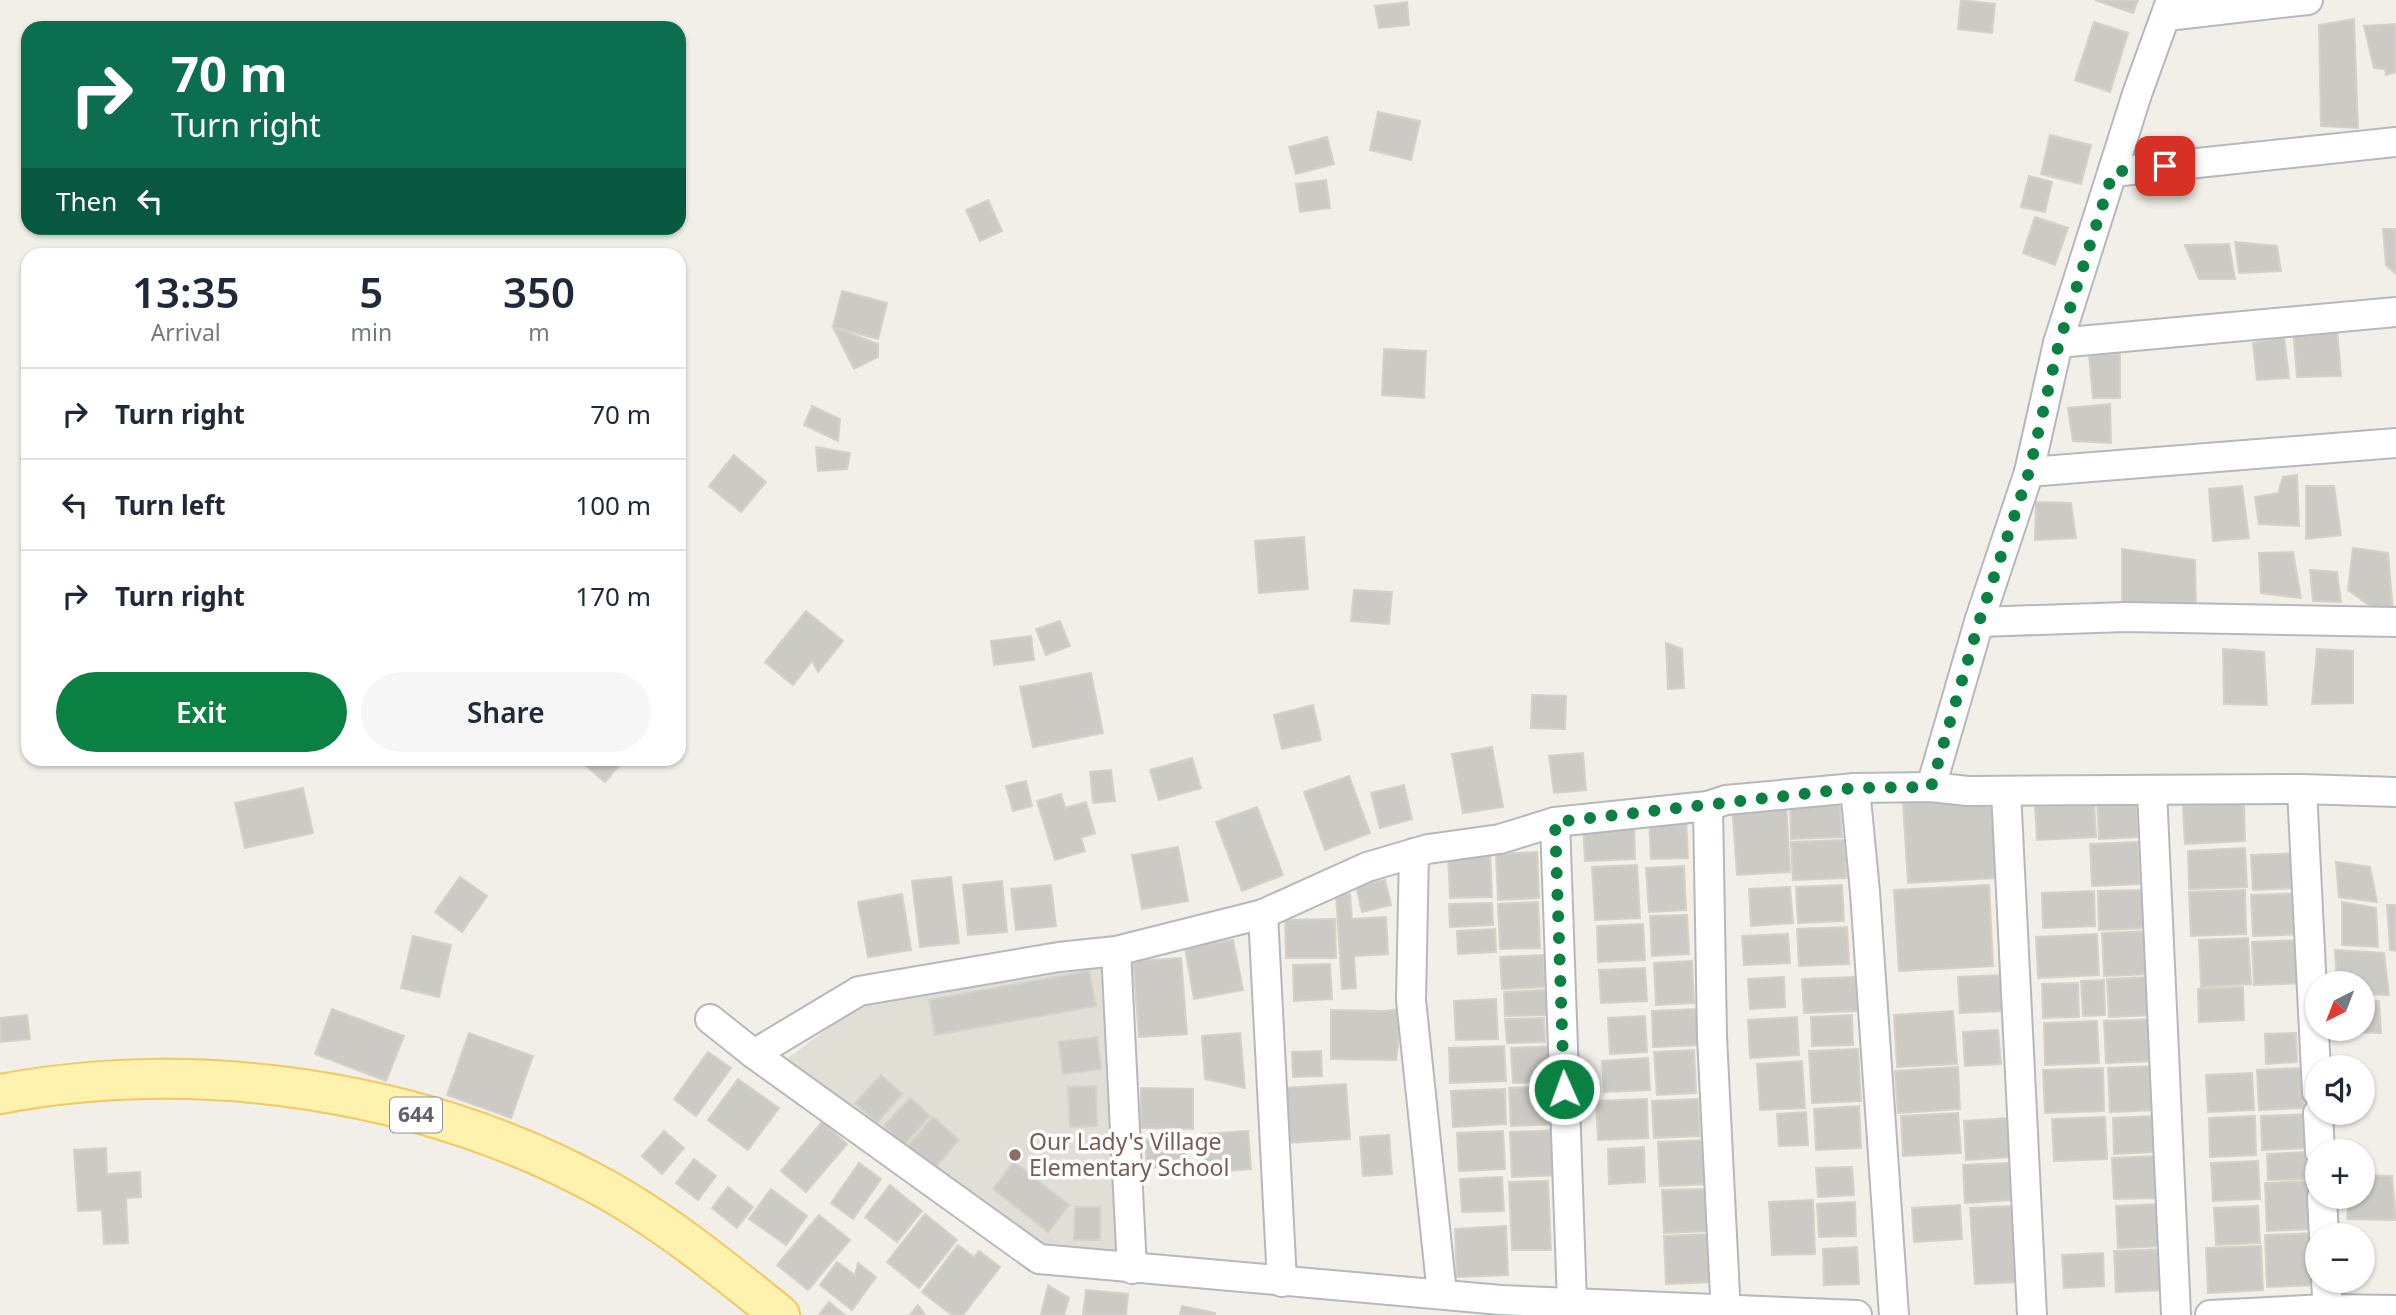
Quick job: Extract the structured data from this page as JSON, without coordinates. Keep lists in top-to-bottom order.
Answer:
{
  "streets": {
    "main road": ["644"]
  },
  "places": ["Our Lady's Village Elementary School"],
  "north": "bottom left",
  "page": {
    "turn": ["70 m", "Turn right"],
    "then": "Then",
    "eta": [
      "13:35",
      "Arrival",
      "5",
      "min",
      "350",
      "m"
    ],
    "list": [
      {
        "name": "Turn right",
        "value": "70 m"
      },
      {
        "name": "Turn left",
        "value": "100 m"
      },
      {
        "name": "Turn right",
        "value": "170 m"
      }
    ],
    "buttons": ["Exit", "Share"],
    "map_buttons": ["+", "−"]
  }
}
